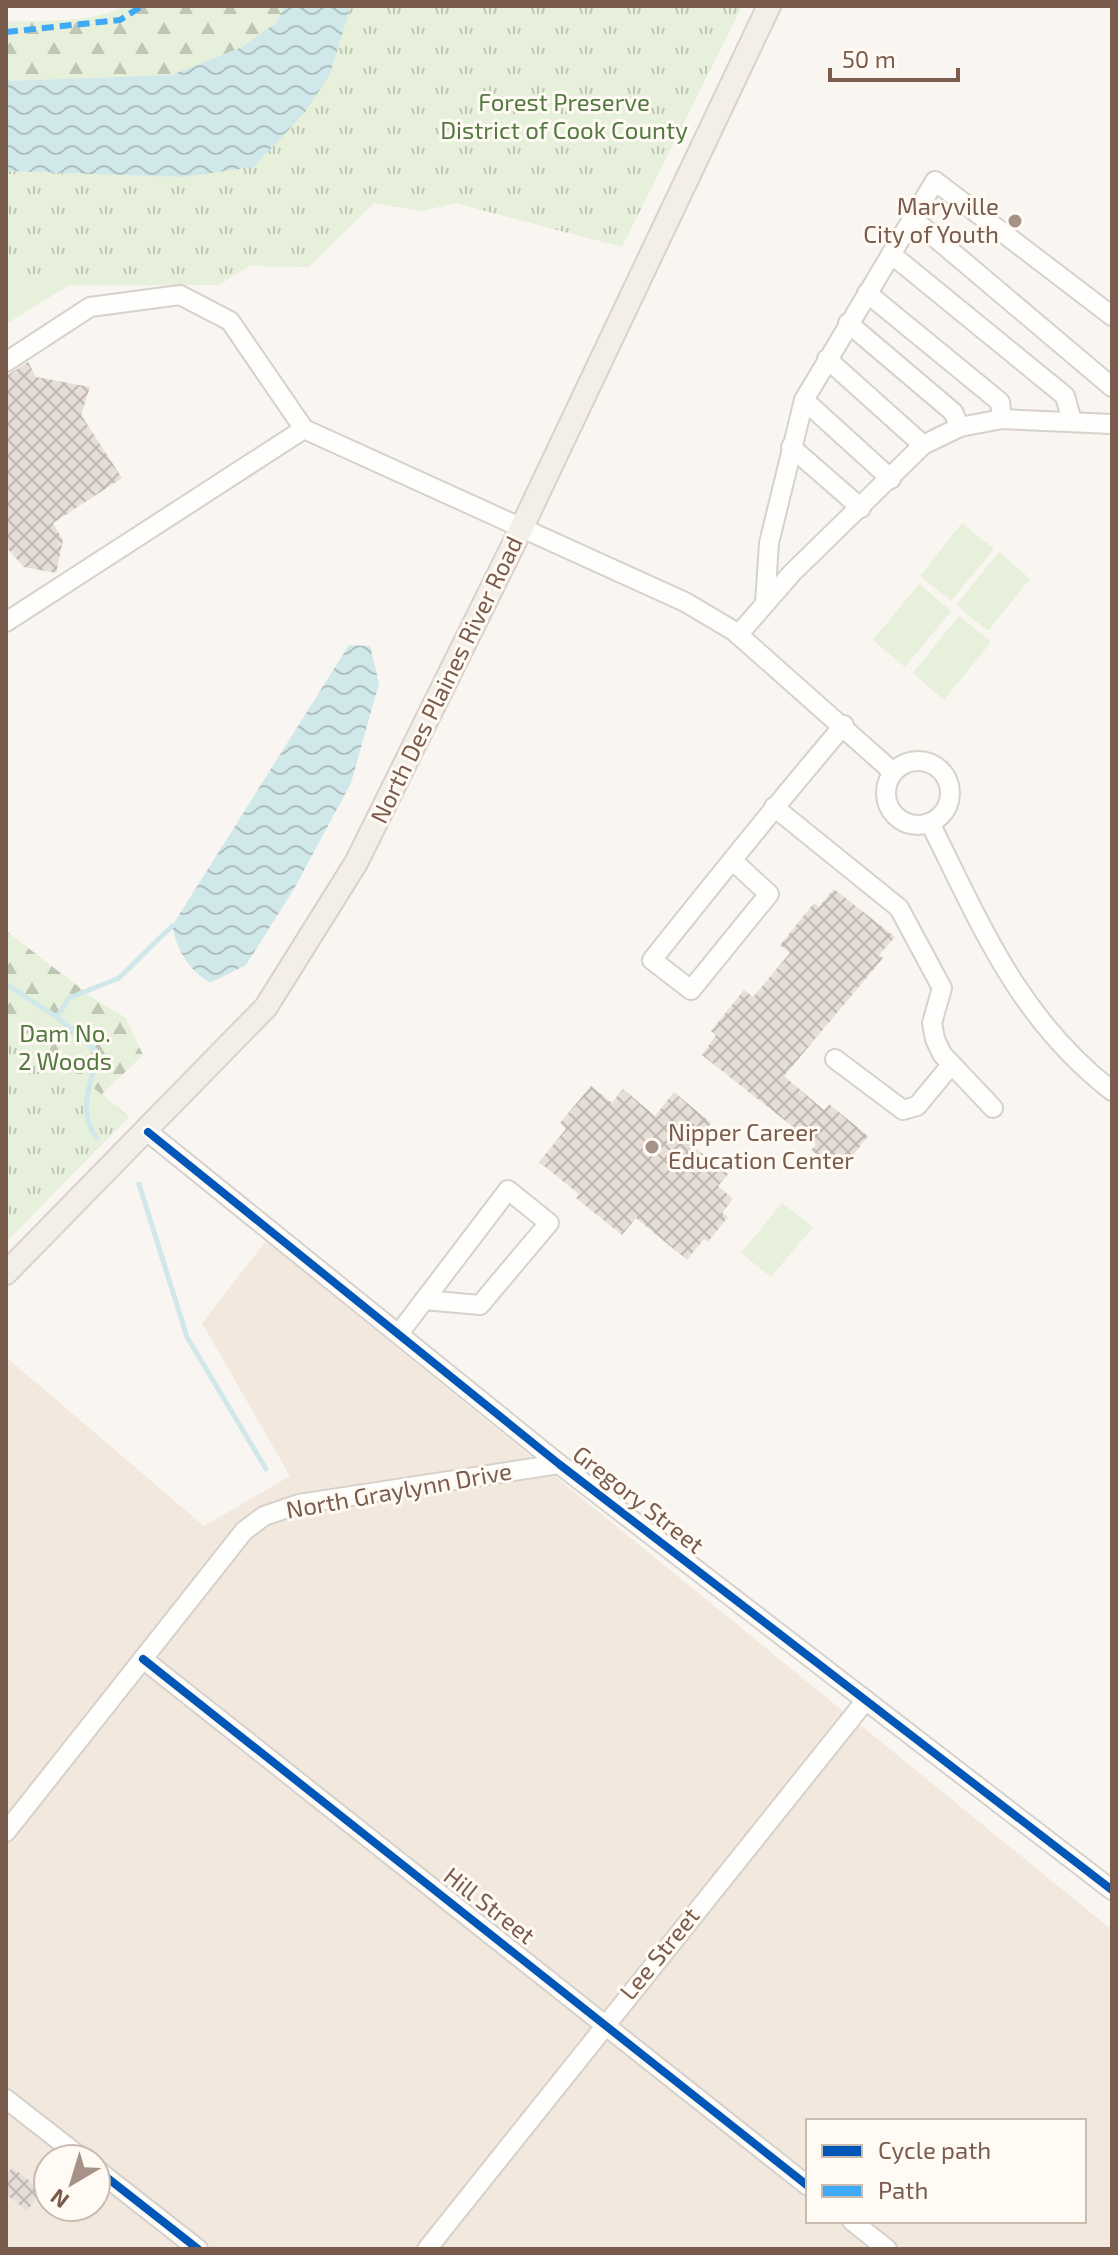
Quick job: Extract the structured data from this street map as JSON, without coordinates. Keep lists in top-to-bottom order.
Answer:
{
  "streets": {
    "main road": ["North Des Plaines River Road"],
    "street": [
      "North Graylynn Drive",
      "Gregory Street",
      "Hill Street",
      "Lee Street"
    ]
  },
  "crossings": [
    ["North Des Plaines River Road", "Gregory Street"],
    ["North Graylynn Drive", "Gregory Street"],
    ["North Graylynn Drive", "Hill Street"],
    ["Gregory Street", "Lee Street"],
    ["Hill Street", "Lee Street"]
  ],
  "parks": ["Forest Preserve District of Cook County", "Dam No. 2 Woods"],
  "places": ["Maryville City of Youth", "Nipper Career Education Center"],
  "legend": ["Cycle path", "Path"],
  "scale_bar": "50 m",
  "north": "bottom left"
}
